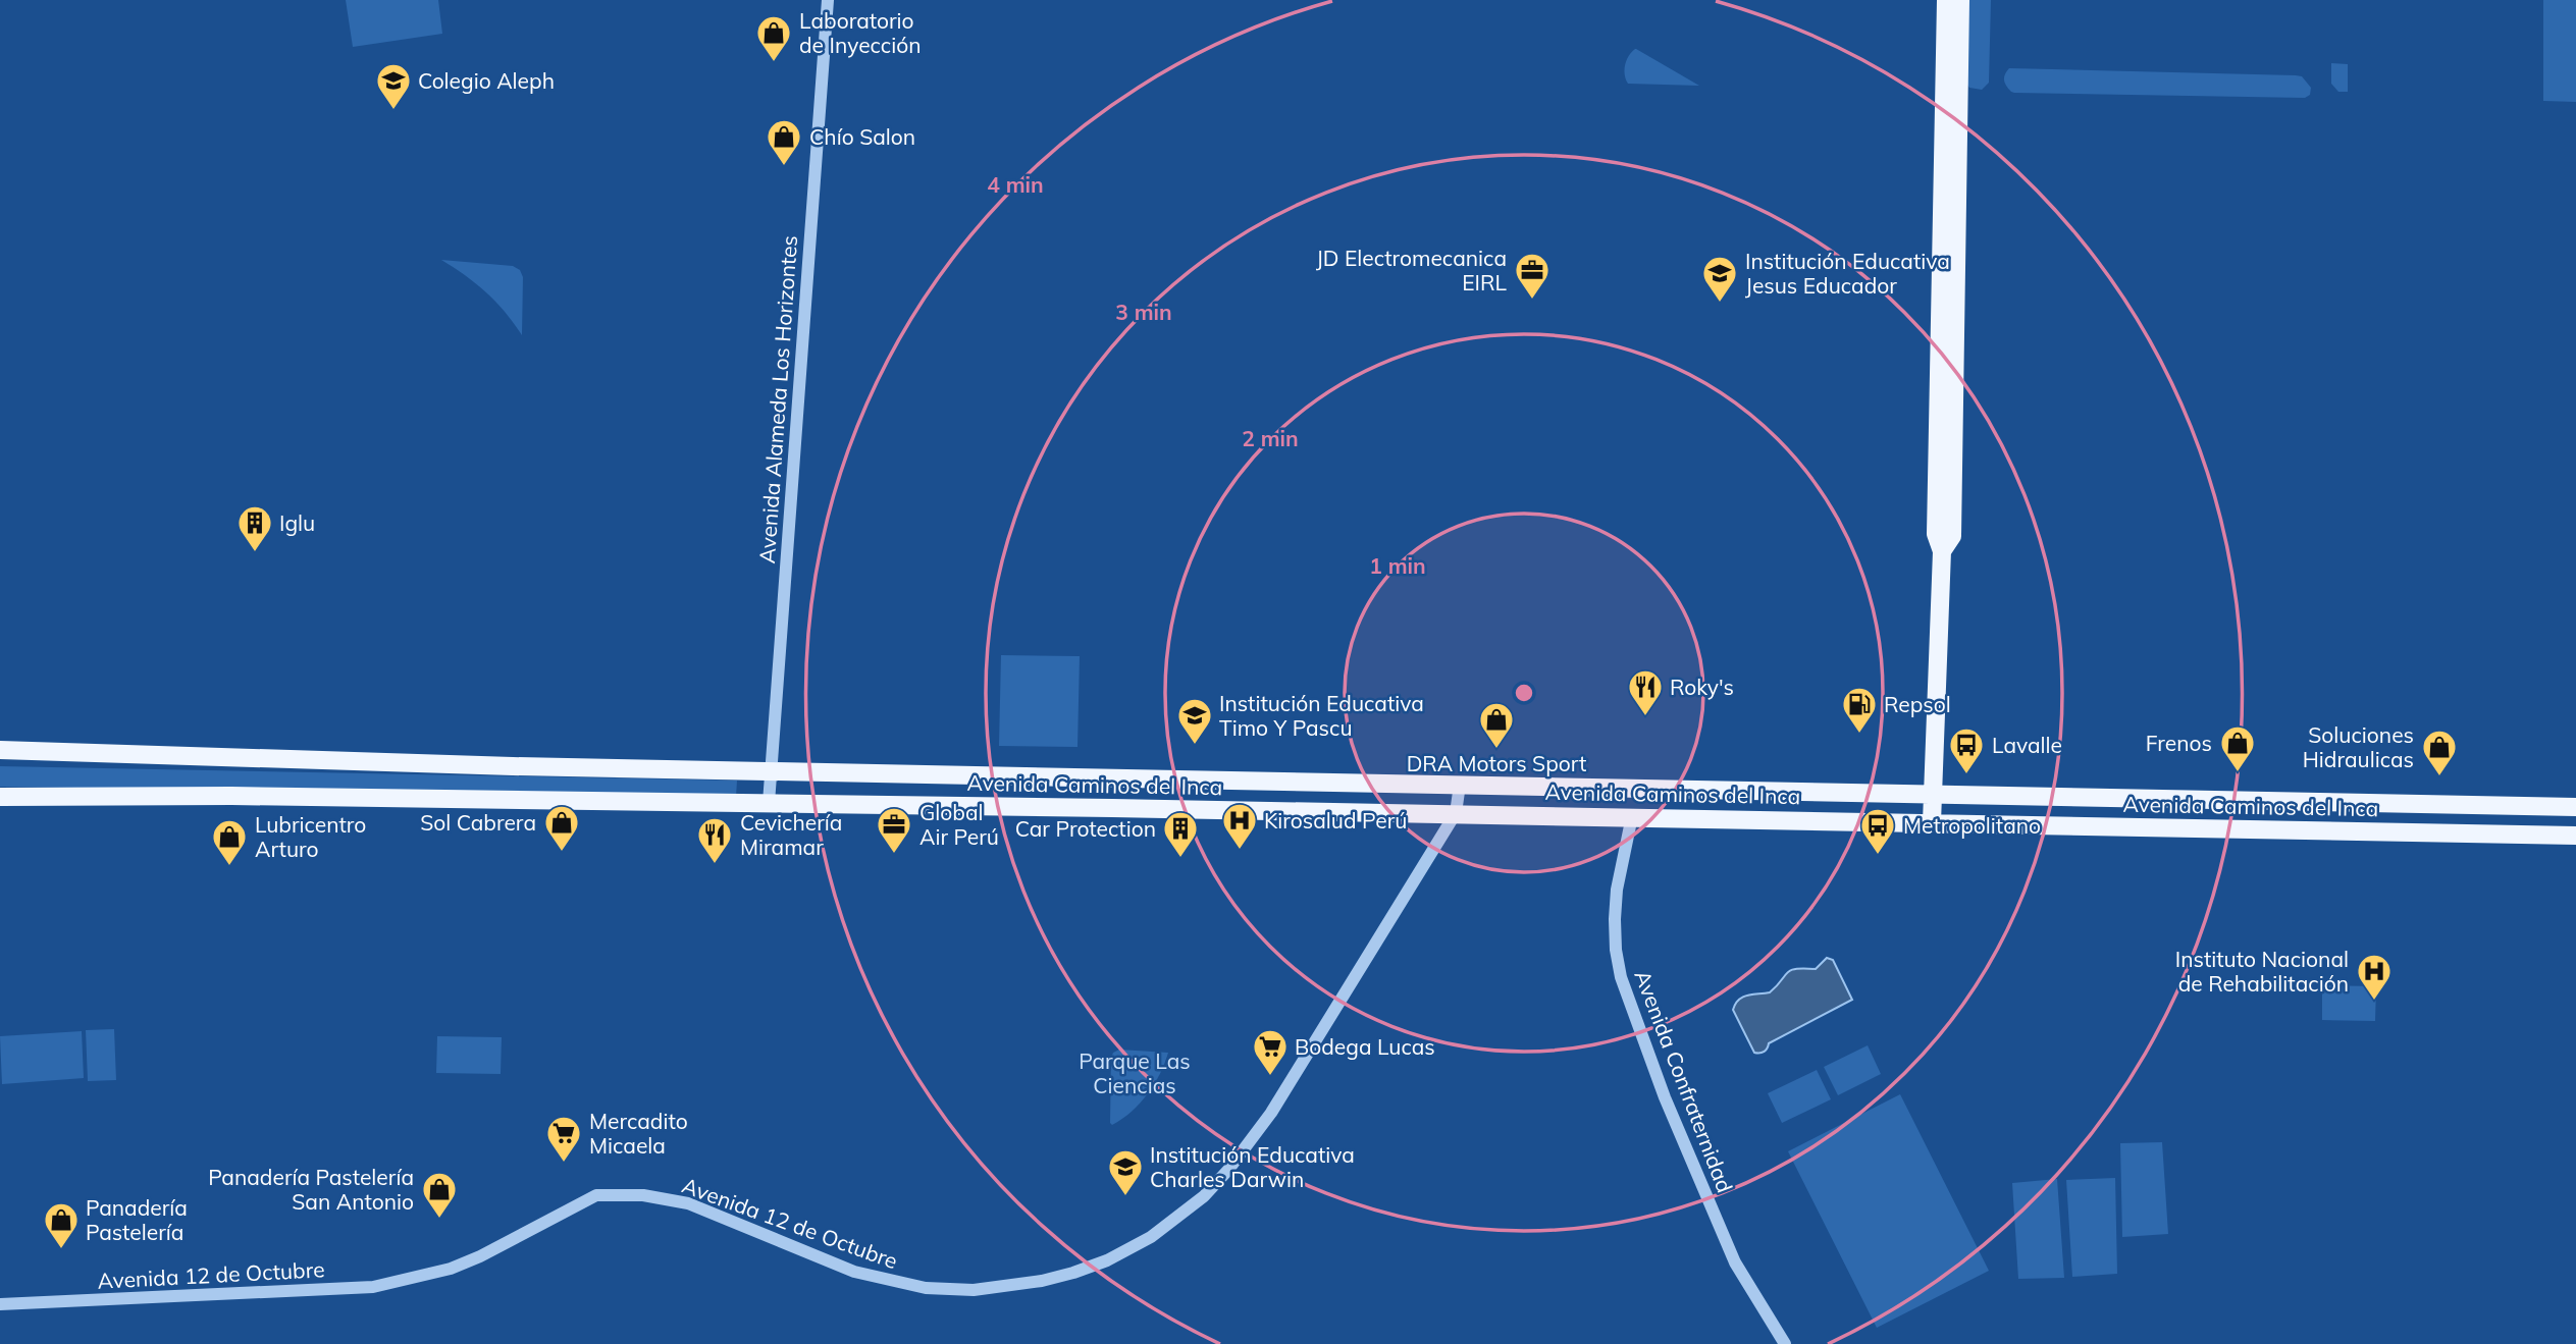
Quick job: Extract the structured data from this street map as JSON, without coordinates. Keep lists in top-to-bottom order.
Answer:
{
  "streets": {
    "main road": ["Avenida Caminos del Inca"],
    "street": ["Avenida Alameda Los Horizontes", "Avenida Confraternidad", "Avenida 12 de Octubre"]
  },
  "crossings": [
    ["Avenida Alameda Los Horizontes", "Avenida Caminos del Inca"],
    ["Avenida Caminos del Inca", "Avenida Confraternidad"],
    ["Avenida Caminos del Inca", "Avenida 12 de Octubre"]
  ],
  "parks": ["Parque Las Ciencias"],
  "places": {
    "shop": [
      "Laboratorio de Inyección",
      "Chío Salon",
      "DRA Motors Sport",
      "Frenos",
      "Soluciones Hidraulicas",
      "Sol Cabrera",
      "Lubricentro Arturo",
      "Panadería Pastelería San Antonio",
      "Panadería Pastelería"
    ],
    "school or university": [
      "Colegio Aleph",
      "Institución Educativa Jesus Educador",
      "Institución Educativa Timo Y Pascu",
      "Institución Educativa Charles Darwin"
    ],
    "office": ["JD Electromecanica EIRL", "Global Air Perú"],
    "building": ["Iglu", "Car Protection"],
    "restaurant": ["Roky's", "Cevichería Miramar"],
    "fuel station": ["Repsol"],
    "bus stop": ["Lavalle", "Metropolitano"],
    "hospital": ["Kirosalud Perú", "Instituto Nacional de Rehabilitación"],
    "supermarket": ["Bodega Lucas", "Mercadito Micaela"]
  },
  "rings": [
    "4 min",
    "3 min",
    "2 min",
    "1 min"
  ]
}
